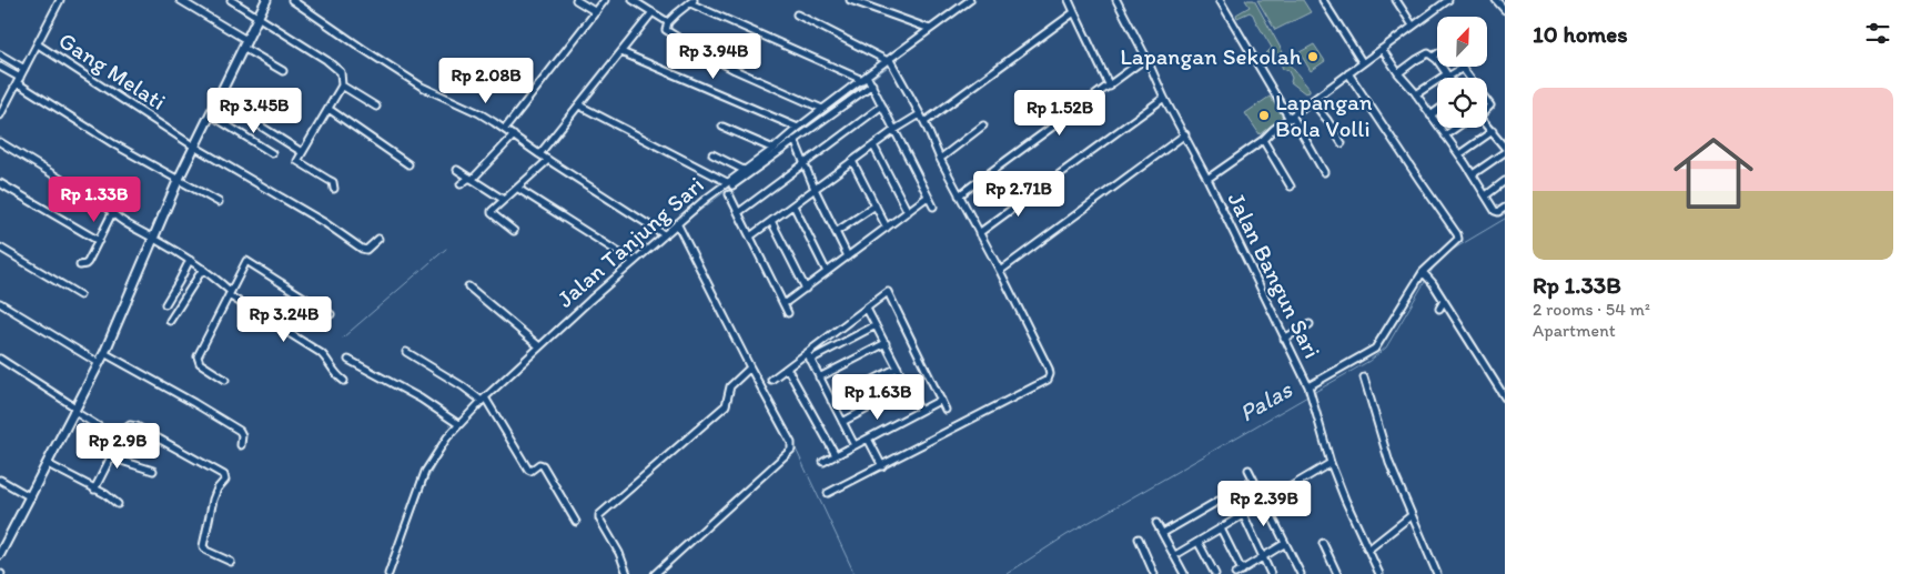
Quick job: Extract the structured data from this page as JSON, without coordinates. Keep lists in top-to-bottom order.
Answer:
{
  "streets": {
    "street": ["Gang Melati", "Jalan Tanjung Sari", "Jalan Bangun Sari"]
  },
  "water": ["Palas"],
  "places": ["Lapangan Sekolah", "Lapangan Bola Volli"],
  "north": "top right",
  "page": {
    "heading": "10 homes",
    "price": [
      "Rp 3.94B",
      "Rp 2.08B",
      "Rp 3.45B",
      "Rp 1.52B",
      "Rp 2.71B",
      "Rp 1.33B",
      "Rp 3.24B",
      "Rp 1.63B",
      "Rp 2.9B",
      "Rp 2.39B"
    ],
    "list": [
      {
        "name": "Rp 1.33B",
        "note": "2 rooms · 54 m² · Apartment"
      }
    ]
  }
}
